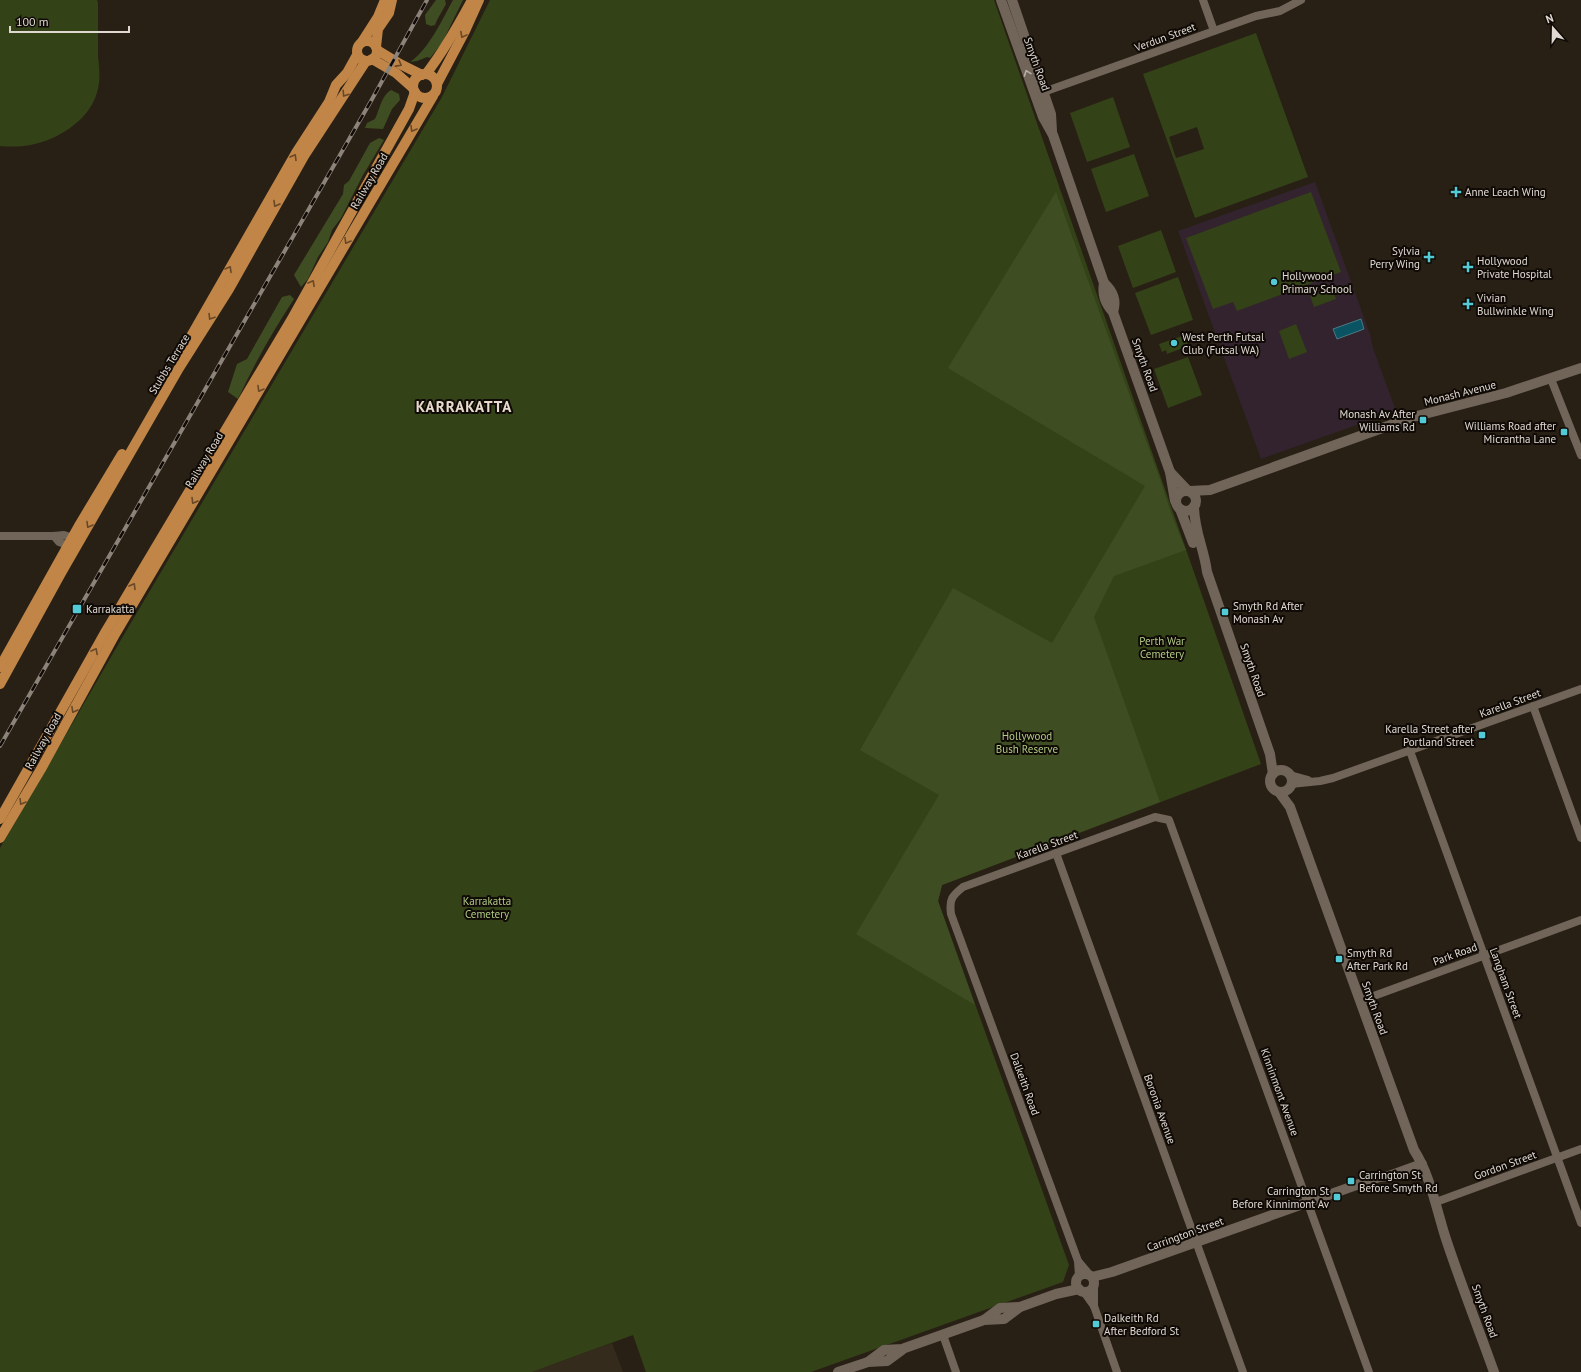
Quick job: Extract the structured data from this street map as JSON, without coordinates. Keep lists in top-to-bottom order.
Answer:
{
  "streets": {
    "main road": ["Railway Road", "Stubbs Terrace"],
    "street": [
      "Verdun Street",
      "Smyth Road",
      "Monash Avenue",
      "Karella Street",
      "Park Road",
      "Langham Street",
      "Dalkeith Road",
      "Kinninmont Avenue",
      "Boronia Avenue",
      "Gordon Street",
      "Carrington Street"
    ]
  },
  "crossings": [
    ["Verdun Street", "Smyth Road"],
    ["Smyth Road", "Monash Avenue"],
    ["Smyth Road", "Karella Street"],
    ["Smyth Road", "Park Road"],
    ["Smyth Road", "Gordon Street"],
    ["Smyth Road", "Carrington Street"],
    ["Karella Street", "Langham Street"],
    ["Karella Street", "Dalkeith Road"],
    ["Karella Street", "Kinninmont Avenue"],
    ["Karella Street", "Boronia Avenue"],
    ["Park Road", "Langham Street"],
    ["Langham Street", "Gordon Street"],
    ["Dalkeith Road", "Carrington Street"],
    ["Kinninmont Avenue", "Carrington Street"],
    ["Boronia Avenue", "Carrington Street"]
  ],
  "districts": ["KARRAKATTA"],
  "parks": ["Perth War Cemetery", "Hollywood Bush Reserve", "Karrakatta Cemetery"],
  "places": {
    "health": [
      "Anne Leach Wing",
      "Sylvia Perry Wing",
      "Hollywood Private Hospital",
      "Vivian Bullwinkle Wing"
    ],
    "other": ["Hollywood Primary School", "West Perth Futsal Club (Futsal WA)"],
    "transit": [
      "Monash Av After Williams Rd",
      "Williams Road after Micrantha Lane",
      "Karrakatta",
      "Smyth Rd After Monash Av",
      "Karella Street after Portland Street",
      "Smyth Rd After Park Rd",
      "Carrington St Before Smyth Rd",
      "Carrington St Before Kinnimont Av",
      "Dalkeith Rd After Bedford St"
    ]
  },
  "scale_bar": "100 m",
  "north": "top"
}
